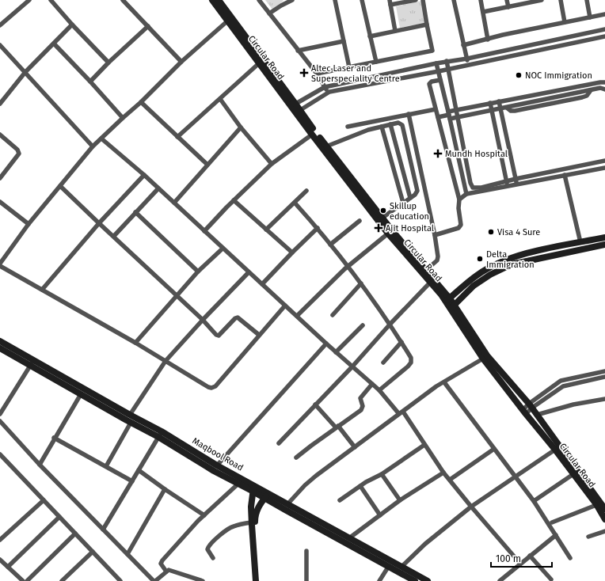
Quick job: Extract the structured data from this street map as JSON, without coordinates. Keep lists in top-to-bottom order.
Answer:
{
  "streets": {
    "street": ["Circular Road", "Maqbool Road"]
  },
  "places": {
    "health": ["Altec Laser and Superspeciality Centre", "Mundh Hospital", "Ajit Hospital"],
    "other": [
      "NOC Immigration",
      "Skillup education",
      "Visa 4 Sure",
      "Delta Immigration"
    ]
  },
  "scale_bar": "100 m"
}
